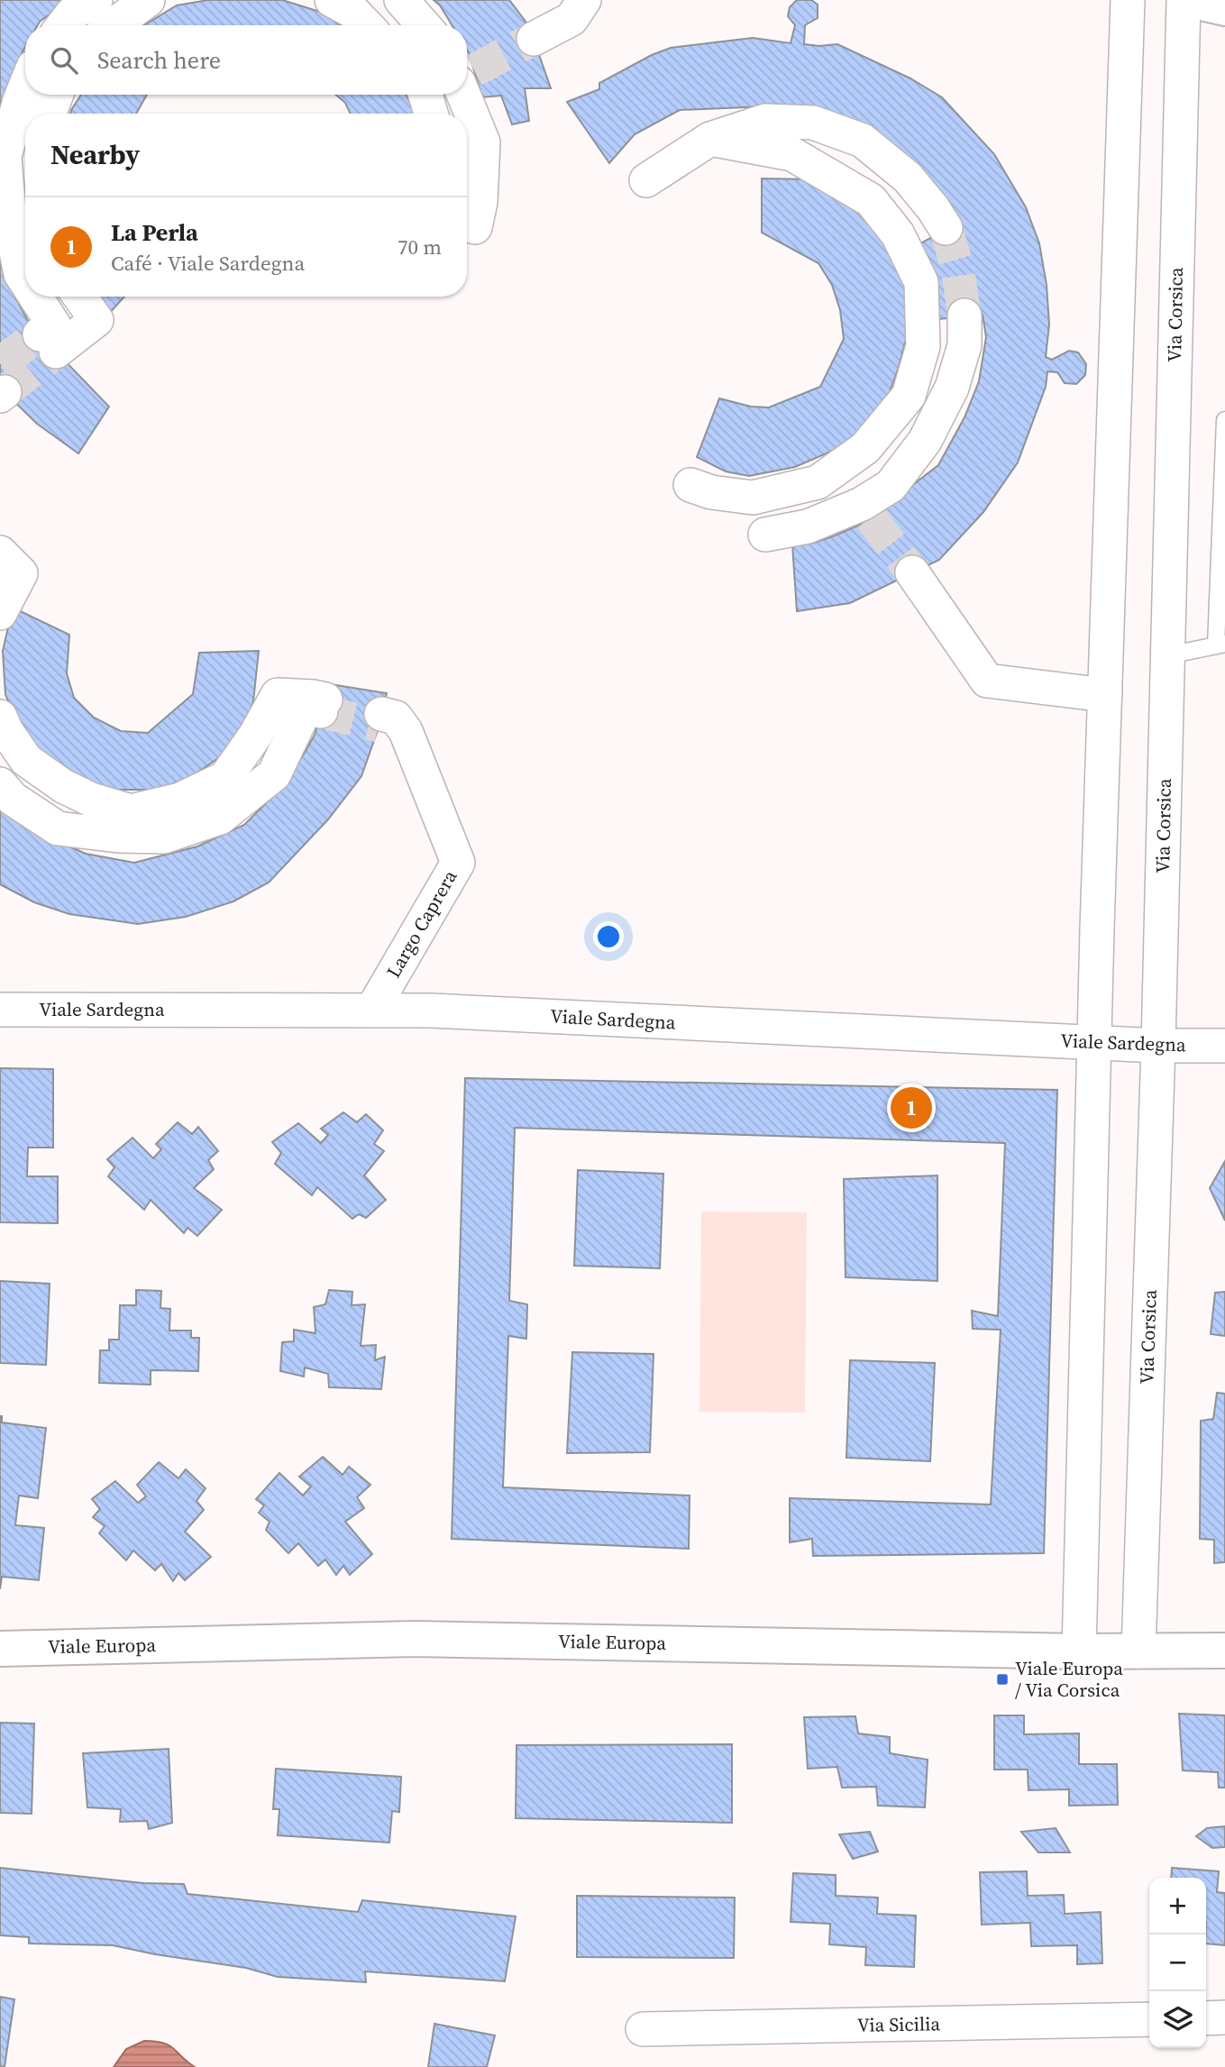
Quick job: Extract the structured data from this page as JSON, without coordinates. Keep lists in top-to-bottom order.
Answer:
{
  "streets": {
    "street": [
      "Via Corsica",
      "Largo Caprera",
      "Viale Sardegna",
      "Viale Europa",
      "Via Sicilia"
    ]
  },
  "crossings": [
    ["Via Corsica", "Viale Sardegna"],
    ["Via Corsica", "Viale Europa"],
    ["Largo Caprera", "Viale Sardegna"]
  ],
  "places": {
    "transit": ["Viale Europa / Via Corsica"]
  },
  "page": {
    "search": "Search here",
    "heading": "Nearby",
    "list": [
      {
        "mark": "1",
        "name": "La Perla",
        "note": "Café · Viale Sardegna",
        "value": "70 m"
      }
    ],
    "pins": "1",
    "map_buttons": ["+", "−"]
  }
}
